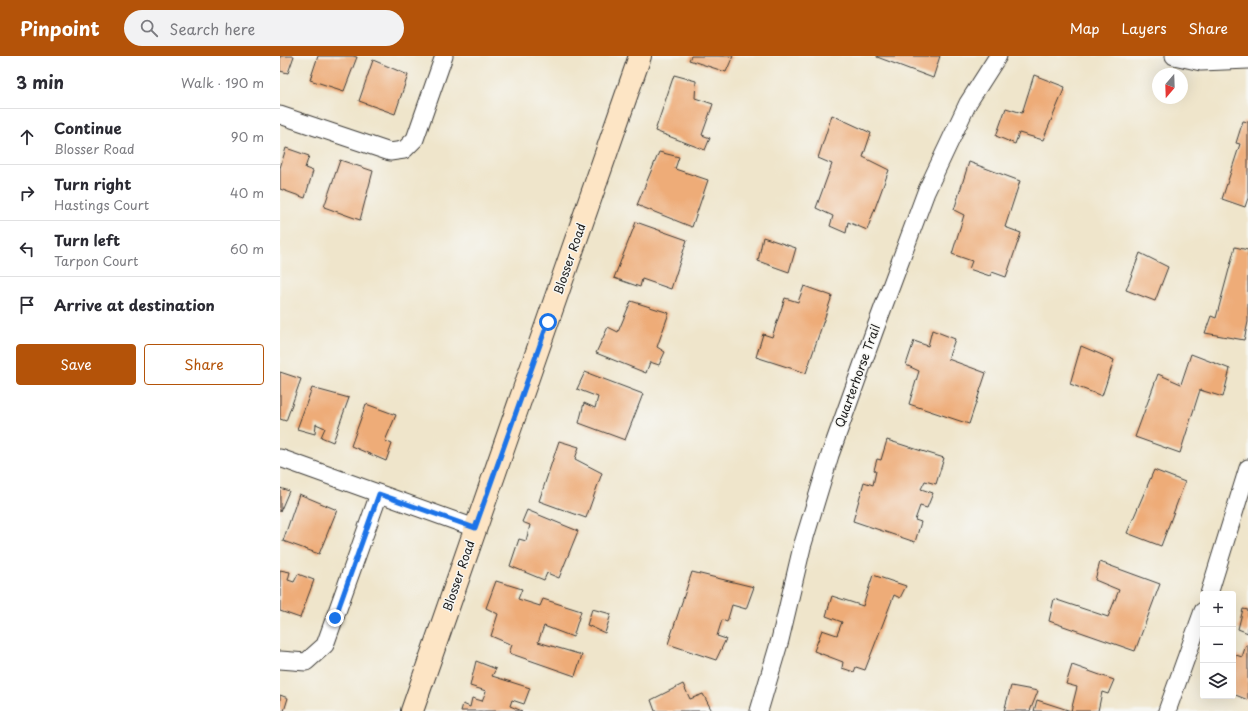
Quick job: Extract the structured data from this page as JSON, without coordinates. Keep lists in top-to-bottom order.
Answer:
{
  "streets": {
    "street": ["Blosser Road", "Quarterhorse Trail"]
  },
  "north": "bottom",
  "page": {
    "header": "Pinpoint",
    "search": "Search here",
    "nav": ["Map", "Layers", "Share"],
    "heading": ["3 min", "Walk · 190 m"],
    "list": [
      ["Continue", "Blosser Road", "90 m"],
      ["Turn right", "Hastings Court", "40 m"],
      ["Turn left", "Tarpon Court", "60 m"],
      "Arrive at destination"
    ],
    "buttons": ["Save", "Share"],
    "map_buttons": ["+", "−"]
  }
}
